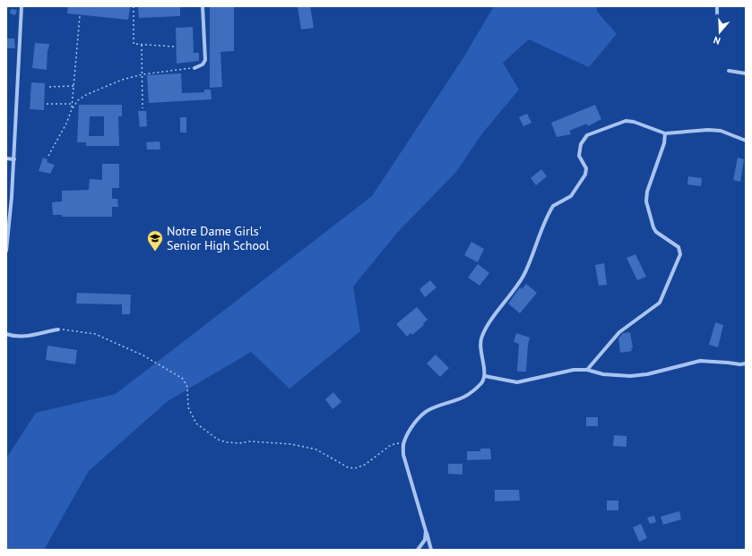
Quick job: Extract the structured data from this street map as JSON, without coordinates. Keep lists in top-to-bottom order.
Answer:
{
  "places": {
    "school or university": ["Notre Dame Girls' Senior High School"]
  },
  "north": "bottom"
}
